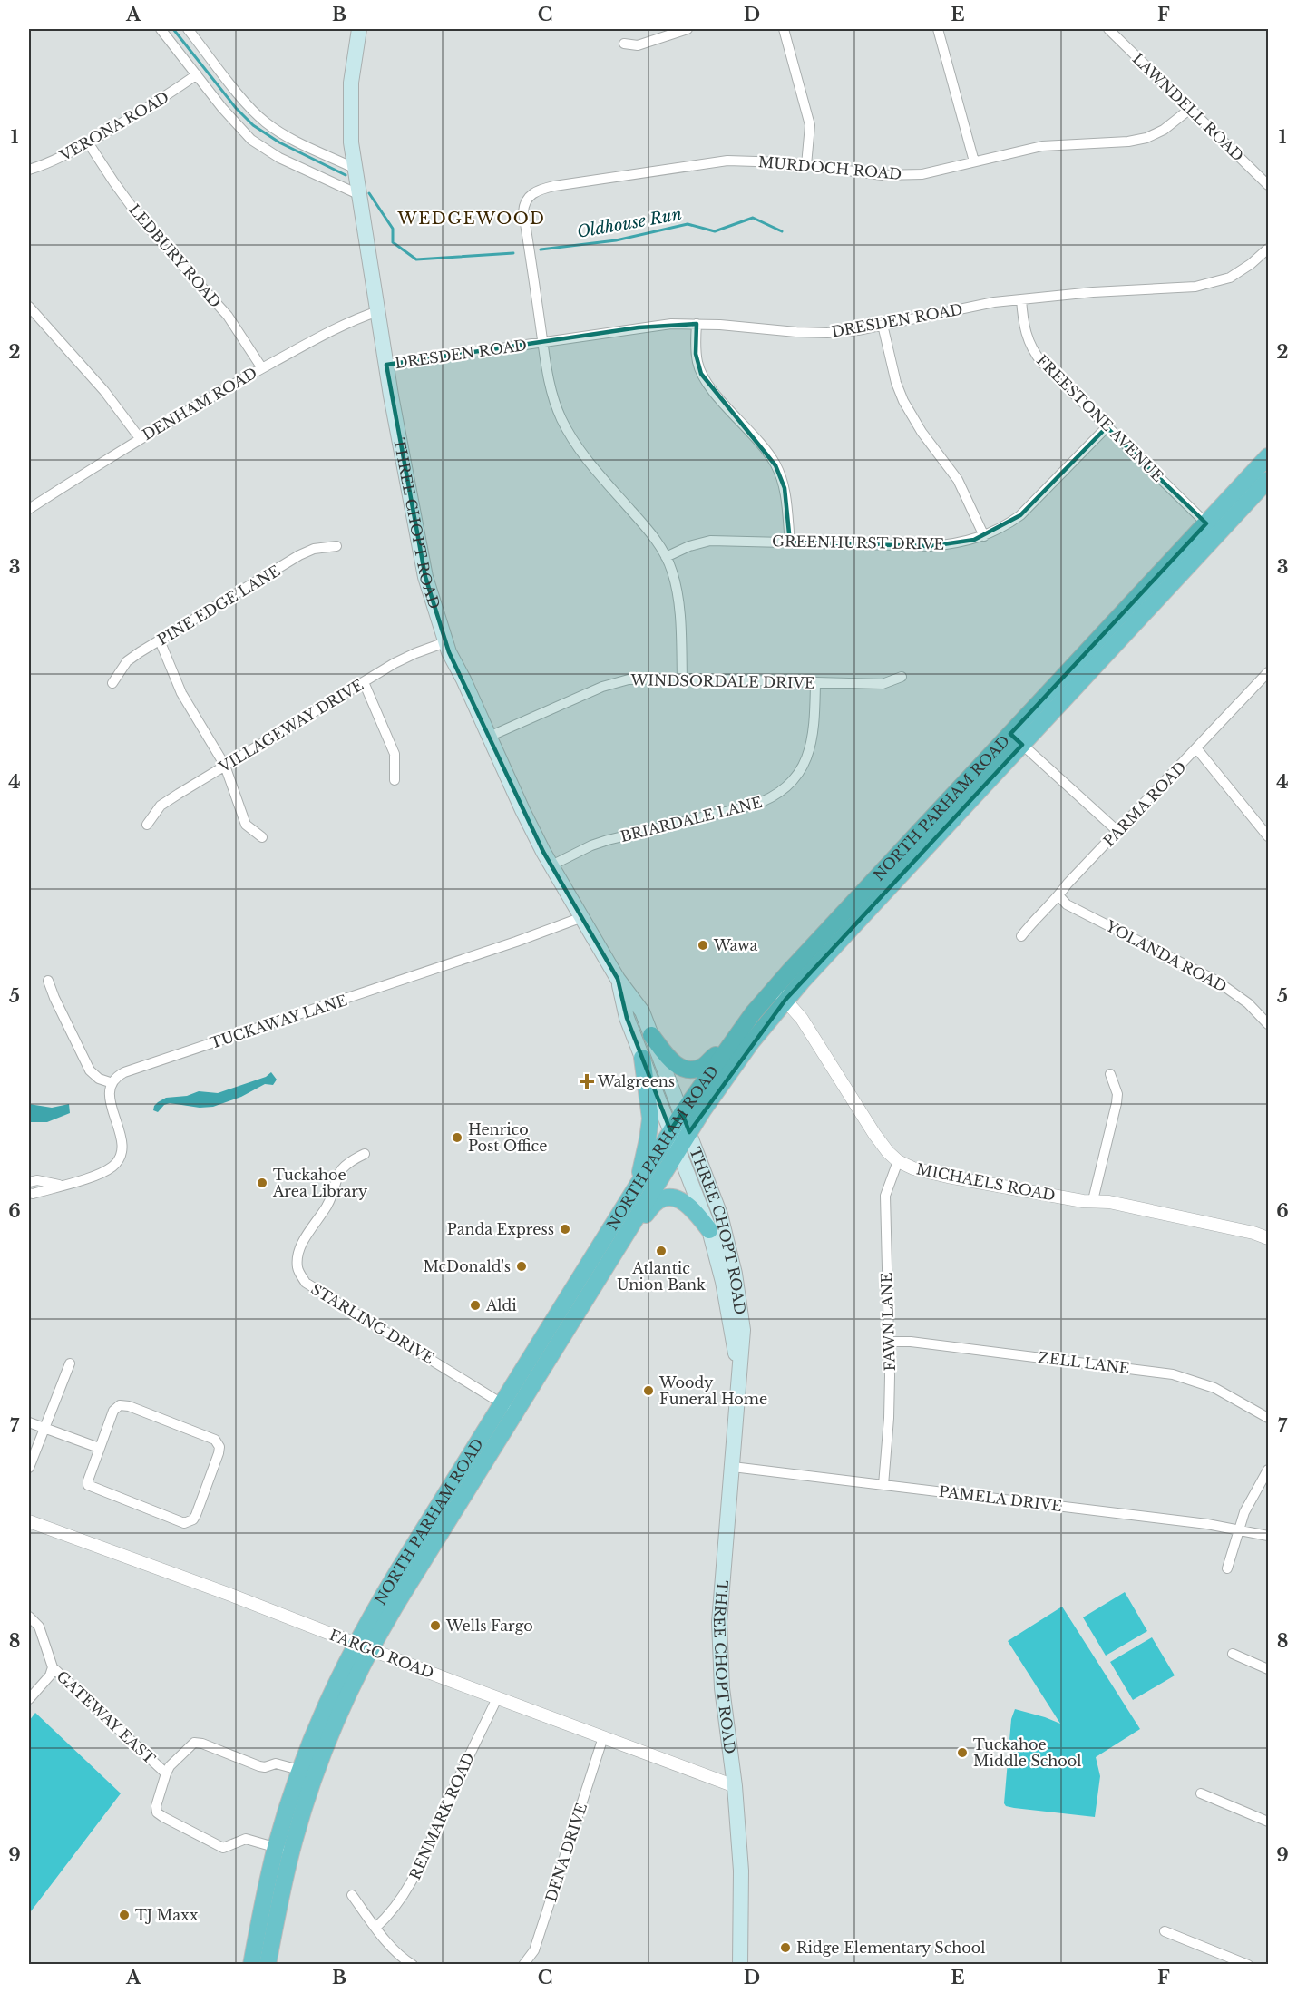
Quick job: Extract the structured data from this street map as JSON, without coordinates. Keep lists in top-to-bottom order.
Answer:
{
  "streets": {
    "highway": ["NORTH PARHAM ROAD"],
    "main road": ["THREE CHOPT ROAD"],
    "street": [
      "LAWNDELL ROAD",
      "VERONA ROAD",
      "MURDOCH ROAD",
      "LEDBURY ROAD",
      "DRESDEN ROAD",
      "DENHAM ROAD",
      "FREESTONE AVENUE",
      "GREENHURST DRIVE",
      "PINE EDGE LANE",
      "WINDSORDALE DRIVE",
      "VILLAGEWAY DRIVE",
      "PARMA ROAD",
      "BRIARDALE LANE",
      "YOLANDA ROAD",
      "TUCKAWAY LANE",
      "MICHAELS ROAD",
      "FAWN LANE",
      "STARLING DRIVE",
      "ZELL LANE",
      "PAMELA DRIVE",
      "FARGO ROAD",
      "GATEWAY EAST",
      "RENMARK ROAD",
      "DENA DRIVE"
    ]
  },
  "crossings": [
    ["LAWNDELL ROAD", "MURDOCH ROAD"],
    ["VERONA ROAD", "LEDBURY ROAD"],
    ["MURDOCH ROAD", "DRESDEN ROAD"],
    ["LEDBURY ROAD", "DENHAM ROAD"],
    ["DRESDEN ROAD", "FREESTONE AVENUE"],
    ["DRESDEN ROAD", "THREE CHOPT ROAD"],
    ["DENHAM ROAD", "THREE CHOPT ROAD"],
    ["FREESTONE AVENUE", "GREENHURST DRIVE"],
    ["FREESTONE AVENUE", "NORTH PARHAM ROAD"],
    ["THREE CHOPT ROAD", "WINDSORDALE DRIVE"],
    ["THREE CHOPT ROAD", "VILLAGEWAY DRIVE"],
    ["THREE CHOPT ROAD", "NORTH PARHAM ROAD"],
    ["THREE CHOPT ROAD", "BRIARDALE LANE"],
    ["THREE CHOPT ROAD", "TUCKAWAY LANE"],
    ["THREE CHOPT ROAD", "PAMELA DRIVE"],
    ["THREE CHOPT ROAD", "FARGO ROAD"],
    ["WINDSORDALE DRIVE", "BRIARDALE LANE"],
    ["PARMA ROAD", "YOLANDA ROAD"],
    ["NORTH PARHAM ROAD", "MICHAELS ROAD"],
    ["NORTH PARHAM ROAD", "STARLING DRIVE"],
    ["NORTH PARHAM ROAD", "FARGO ROAD"],
    ["NORTH PARHAM ROAD", "GATEWAY EAST"],
    ["MICHAELS ROAD", "FAWN LANE"],
    ["FAWN LANE", "ZELL LANE"],
    ["FAWN LANE", "PAMELA DRIVE"],
    ["FARGO ROAD", "RENMARK ROAD"],
    ["FARGO ROAD", "DENA DRIVE"]
  ],
  "districts": ["WEDGEWOOD"],
  "water": ["Oldhouse Run"],
  "places": {
    "other": [
      "Wawa",
      "Henrico Post Office",
      "Tuckahoe Area Library",
      "Panda Express",
      "Atlantic Union Bank",
      "McDonald's",
      "Aldi",
      "Woody Funeral Home",
      "Wells Fargo",
      "Tuckahoe Middle School",
      "TJ Maxx",
      "Ridge Elementary School"
    ],
    "health": ["Walgreens"]
  },
  "grid": {
    "columns": [
      "A",
      "B",
      "C",
      "D",
      "E",
      "F"
    ],
    "rows": [
      "1",
      "2",
      "3",
      "4",
      "5",
      "6",
      "7",
      "8",
      "9"
    ]
  }
}
